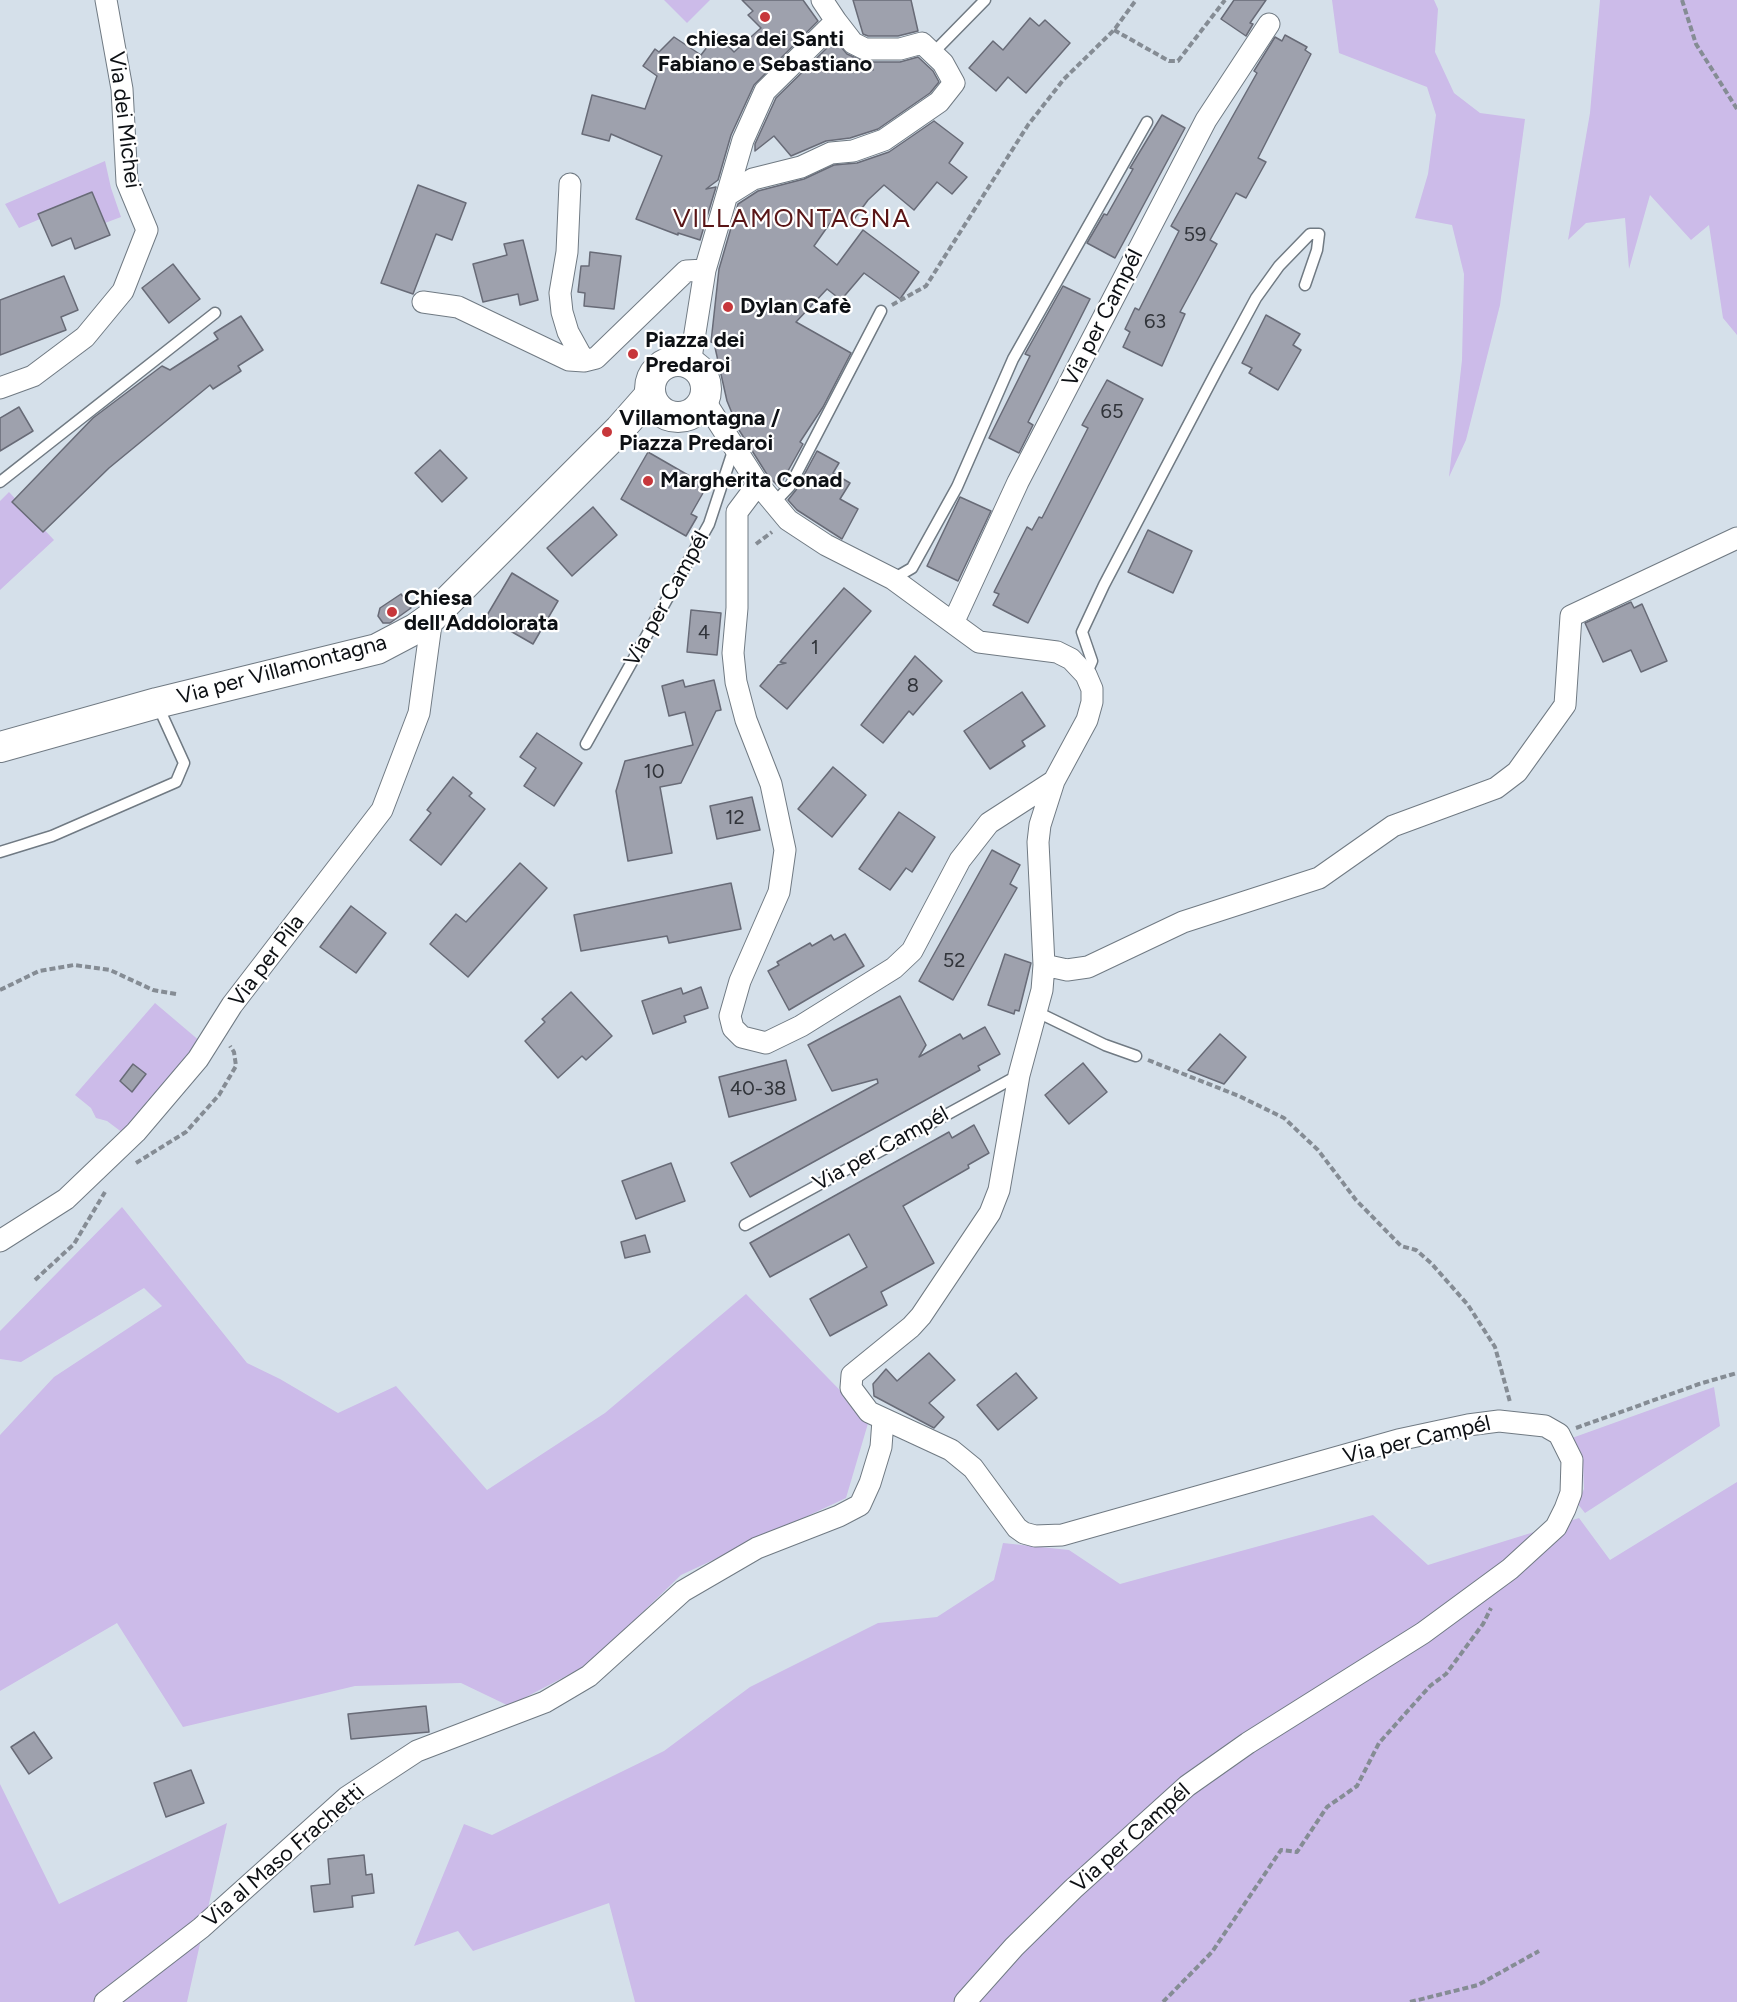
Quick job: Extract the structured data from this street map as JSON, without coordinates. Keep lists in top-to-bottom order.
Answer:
{
  "streets": {
    "street": [
      "Via dei Michei",
      "Via per Campél",
      "Via per Villamontagna",
      "Via per Pila",
      "Via al Maso Frachetti"
    ]
  },
  "crossings": [
    ["Via per Campél", "Via al Maso Frachetti"],
    ["Via per Villamontagna", "Via per Pila"]
  ],
  "districts": ["VILLAMONTAGNA"],
  "places": [
    "chiesa dei Santi Fabiano e Sebastiano",
    "Dylan Cafè",
    "Piazza dei Predaroi",
    "Villamontagna / Piazza Predaroi",
    "Margherita Conad",
    "Chiesa dell'Addolorata"
  ],
  "house_numbers": [
    "59",
    "63",
    "65",
    "4",
    "1",
    "8",
    "10",
    "12",
    "52",
    "40-38"
  ]
}
